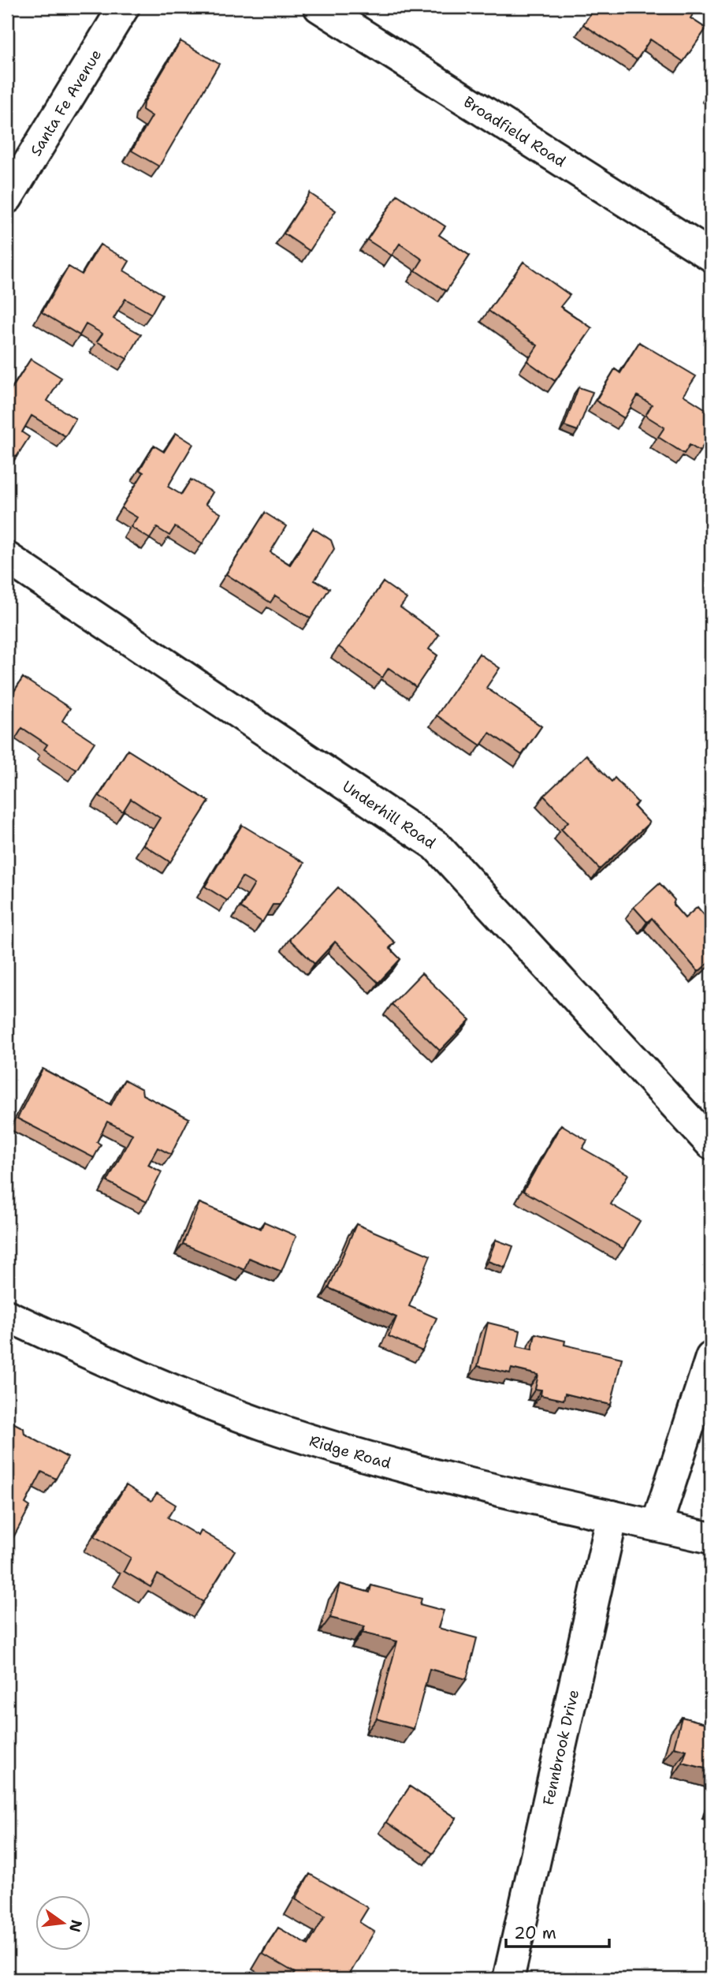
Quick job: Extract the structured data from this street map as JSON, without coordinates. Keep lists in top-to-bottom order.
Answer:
{
  "streets": {
    "street": [
      "Santa Fe Avenue",
      "Broadfield Road",
      "Underhill Road",
      "Ridge Road",
      "Fennbrook Drive"
    ]
  },
  "crossings": [
    ["Ridge Road", "Fennbrook Drive"]
  ],
  "scale_bar": "20 m",
  "north": "right"
}
